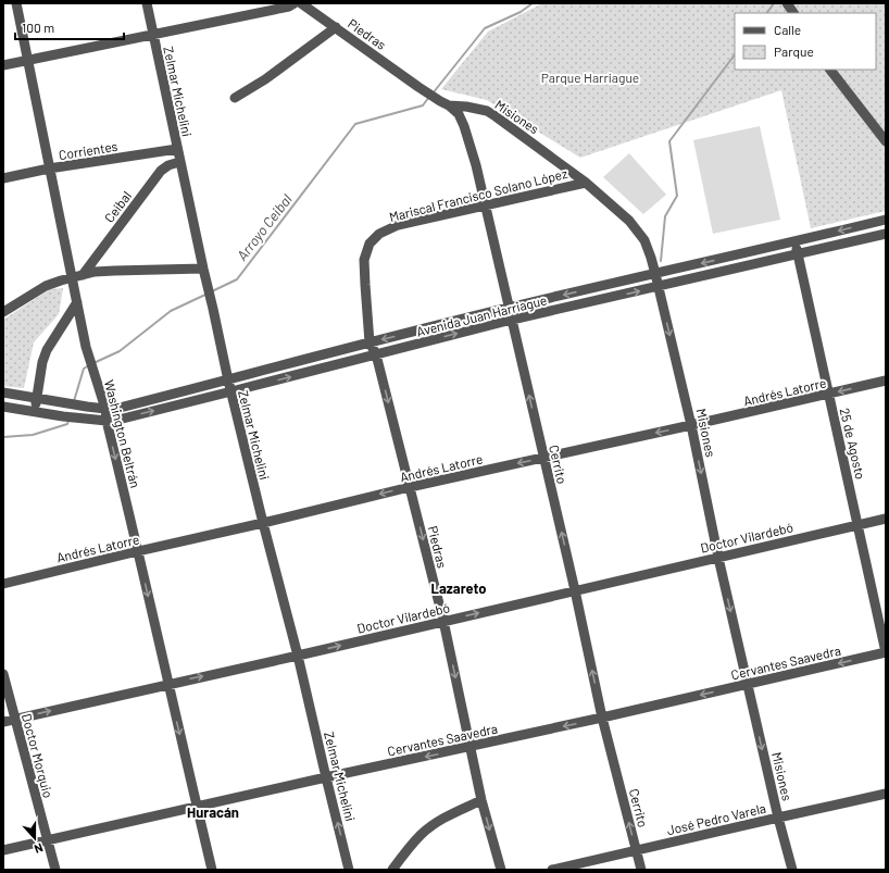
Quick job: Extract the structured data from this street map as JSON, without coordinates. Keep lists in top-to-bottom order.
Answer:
{
  "streets": {
    "street": [
      "Piedras",
      "Zelmar Michelini",
      "Misiones",
      "Corrientes",
      "Mariscal Francisco Solano López",
      "Ceibal",
      "Avenida Juan Harriague",
      "Andrés Latorre",
      "Washington Beltrán",
      "25 de Agosto",
      "Cerrito",
      "Doctor Vilardebó",
      "Cervantes Saavedra",
      "Doctor Morquio",
      "José Pedro Varela"
    ]
  },
  "crossings": [
    ["Piedras", "Mariscal Francisco Solano López"],
    ["Piedras", "Avenida Juan Harriague"],
    ["Piedras", "Andrés Latorre"],
    ["Piedras", "Cerrito"],
    ["Piedras", "Doctor Vilardebó"],
    ["Piedras", "Cervantes Saavedra"],
    ["Zelmar Michelini", "Corrientes"],
    ["Zelmar Michelini", "Ceibal"],
    ["Zelmar Michelini", "Avenida Juan Harriague"],
    ["Zelmar Michelini", "Andrés Latorre"],
    ["Zelmar Michelini", "Doctor Vilardebó"],
    ["Zelmar Michelini", "Cervantes Saavedra"],
    ["Misiones", "Mariscal Francisco Solano López"],
    ["Misiones", "Avenida Juan Harriague"],
    ["Misiones", "Andrés Latorre"],
    ["Misiones", "Cerrito"],
    ["Misiones", "Doctor Vilardebó"],
    ["Misiones", "Cervantes Saavedra"],
    ["Misiones", "José Pedro Varela"],
    ["Corrientes", "Washington Beltrán"],
    ["Mariscal Francisco Solano López", "Cerrito"],
    ["Avenida Juan Harriague", "Washington Beltrán"],
    ["Avenida Juan Harriague", "25 de Agosto"],
    ["Avenida Juan Harriague", "Cerrito"],
    ["Andrés Latorre", "Washington Beltrán"],
    ["Andrés Latorre", "25 de Agosto"],
    ["Andrés Latorre", "Cerrito"],
    ["Washington Beltrán", "Doctor Vilardebó"],
    ["Washington Beltrán", "Cervantes Saavedra"],
    ["25 de Agosto", "Doctor Vilardebó"],
    ["25 de Agosto", "Cervantes Saavedra"],
    ["Cerrito", "Doctor Vilardebó"],
    ["Cerrito", "Cervantes Saavedra"],
    ["Cerrito", "José Pedro Varela"],
    ["Doctor Vilardebó", "Doctor Morquio"],
    ["Cervantes Saavedra", "Doctor Morquio"]
  ],
  "one_way": [
    "Piedras",
    "Misiones",
    "Andrés Latorre",
    "Washington Beltrán",
    "Cerrito",
    "Doctor Vilardebó",
    "Cervantes Saavedra"
  ],
  "districts": ["Lazareto", "Huracán"],
  "water": ["Arroyo Ceibal"],
  "parks": ["Parque Harriague"],
  "legend": ["Calle", "Parque"],
  "scale_bar": "100 m",
  "north": "bottom"
}
